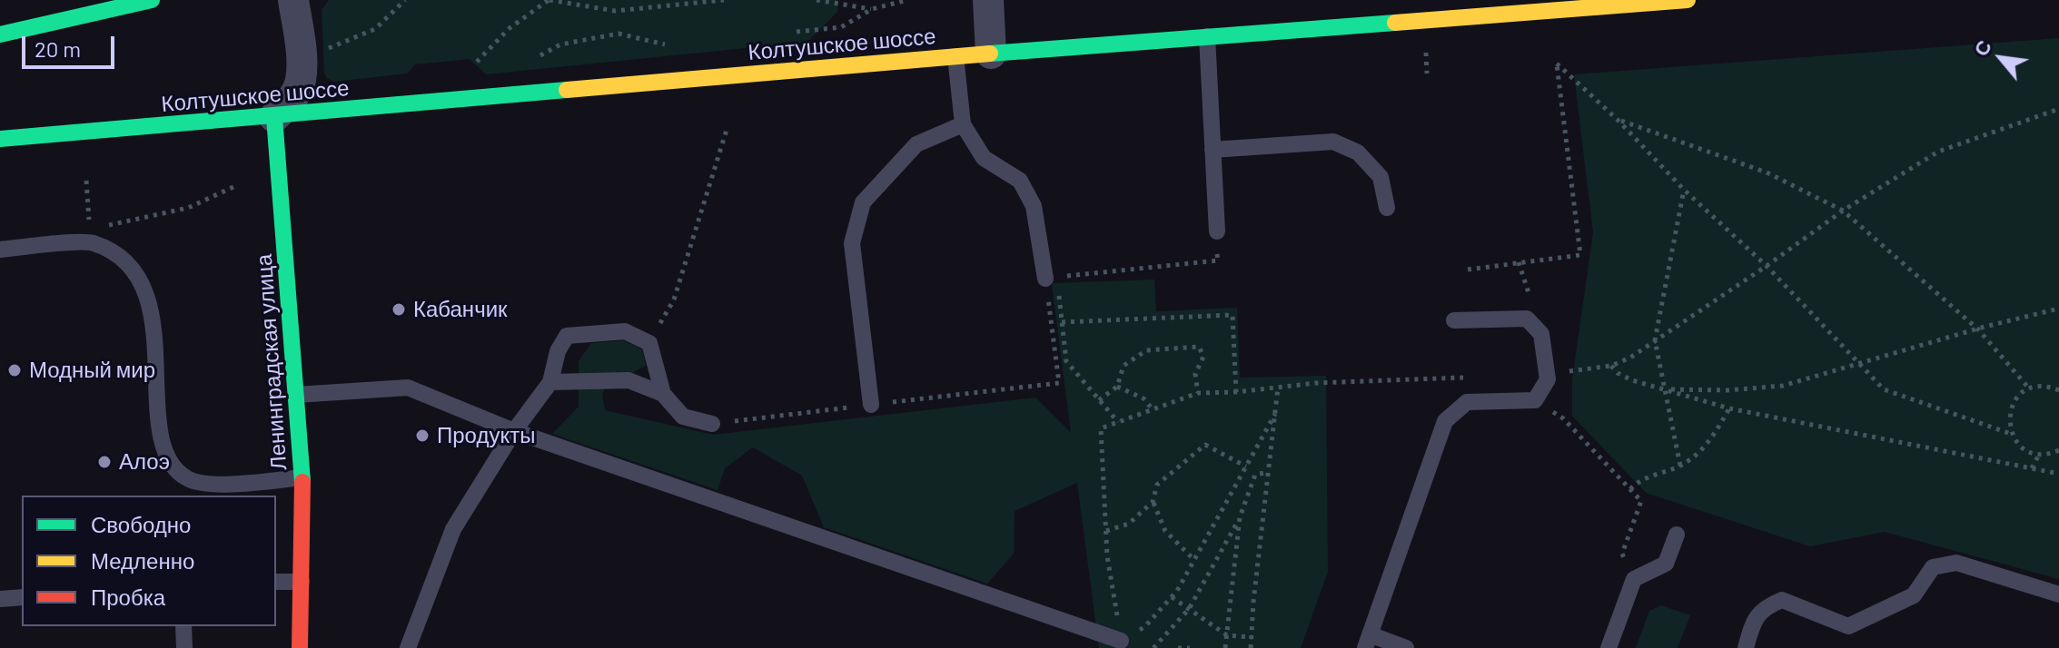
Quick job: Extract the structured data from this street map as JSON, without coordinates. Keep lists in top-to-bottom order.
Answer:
{
  "streets": {
    "main road": ["Колтушское шоссе", "Ленинградская улица"]
  },
  "crossings": [
    ["Колтушское шоссе", "Ленинградская улица"]
  ],
  "places": [
    "Кабанчик",
    "Модный мир",
    "Продукты",
    "Алоэ"
  ],
  "legend": ["Свободно", "Медленно", "Пробка"],
  "scale_bar": "20 m",
  "north": "top left"
}
